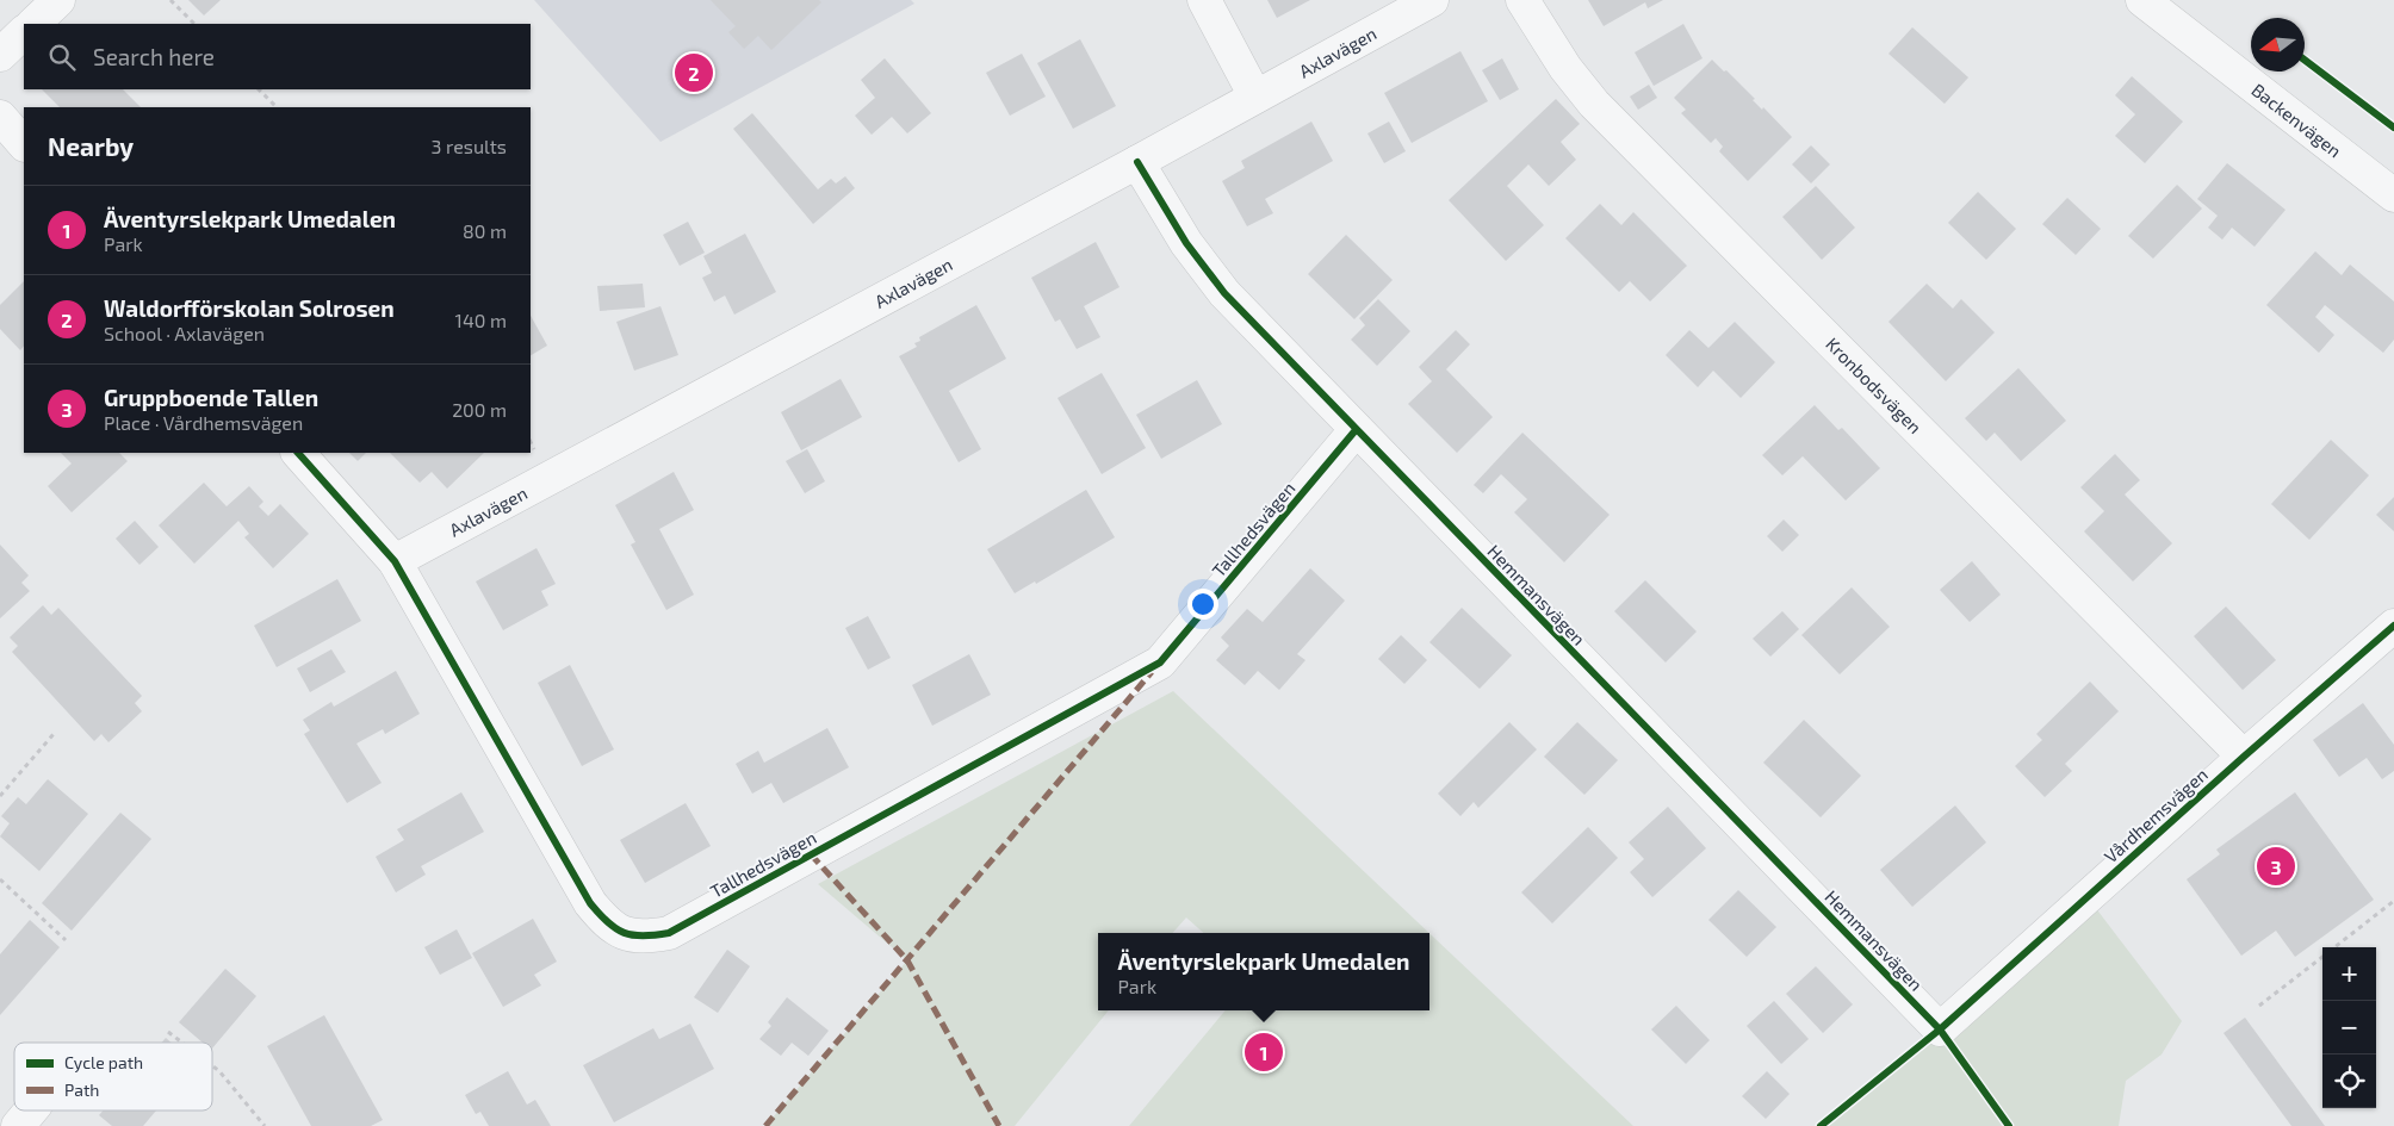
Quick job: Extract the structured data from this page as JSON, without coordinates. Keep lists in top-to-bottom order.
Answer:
{
  "streets": {
    "street": [
      "Axlavägen",
      "Backenvägen",
      "Kronbodsvägen",
      "Tallhedsvägen",
      "Hemmansvägen",
      "Vårdhemsvägen"
    ]
  },
  "crossings": [
    ["Axlavägen", "Tallhedsvägen"],
    ["Axlavägen", "Hemmansvägen"],
    ["Kronbodsvägen", "Vårdhemsvägen"],
    ["Tallhedsvägen", "Hemmansvägen"],
    ["Hemmansvägen", "Vårdhemsvägen"]
  ],
  "legend": ["Cycle path", "Path"],
  "north": "left",
  "page": {
    "search": "Search here",
    "pins": ["2", "3", "1"],
    "heading": ["Nearby", "3 results"],
    "list": [
      {
        "mark": "1",
        "name": "Äventyrslekpark Umedalen",
        "note": "Park",
        "value": "80 m"
      },
      {
        "mark": "2",
        "name": "Waldorfförskolan Solrosen",
        "note": "School · Axlavägen",
        "value": "140 m"
      },
      {
        "mark": "3",
        "name": "Gruppboende Tallen",
        "note": "Place · Vårdhemsvägen",
        "value": "200 m"
      }
    ],
    "popup": ["Äventyrslekpark Umedalen", "Park"],
    "map_buttons": ["+", "−"]
  }
}
